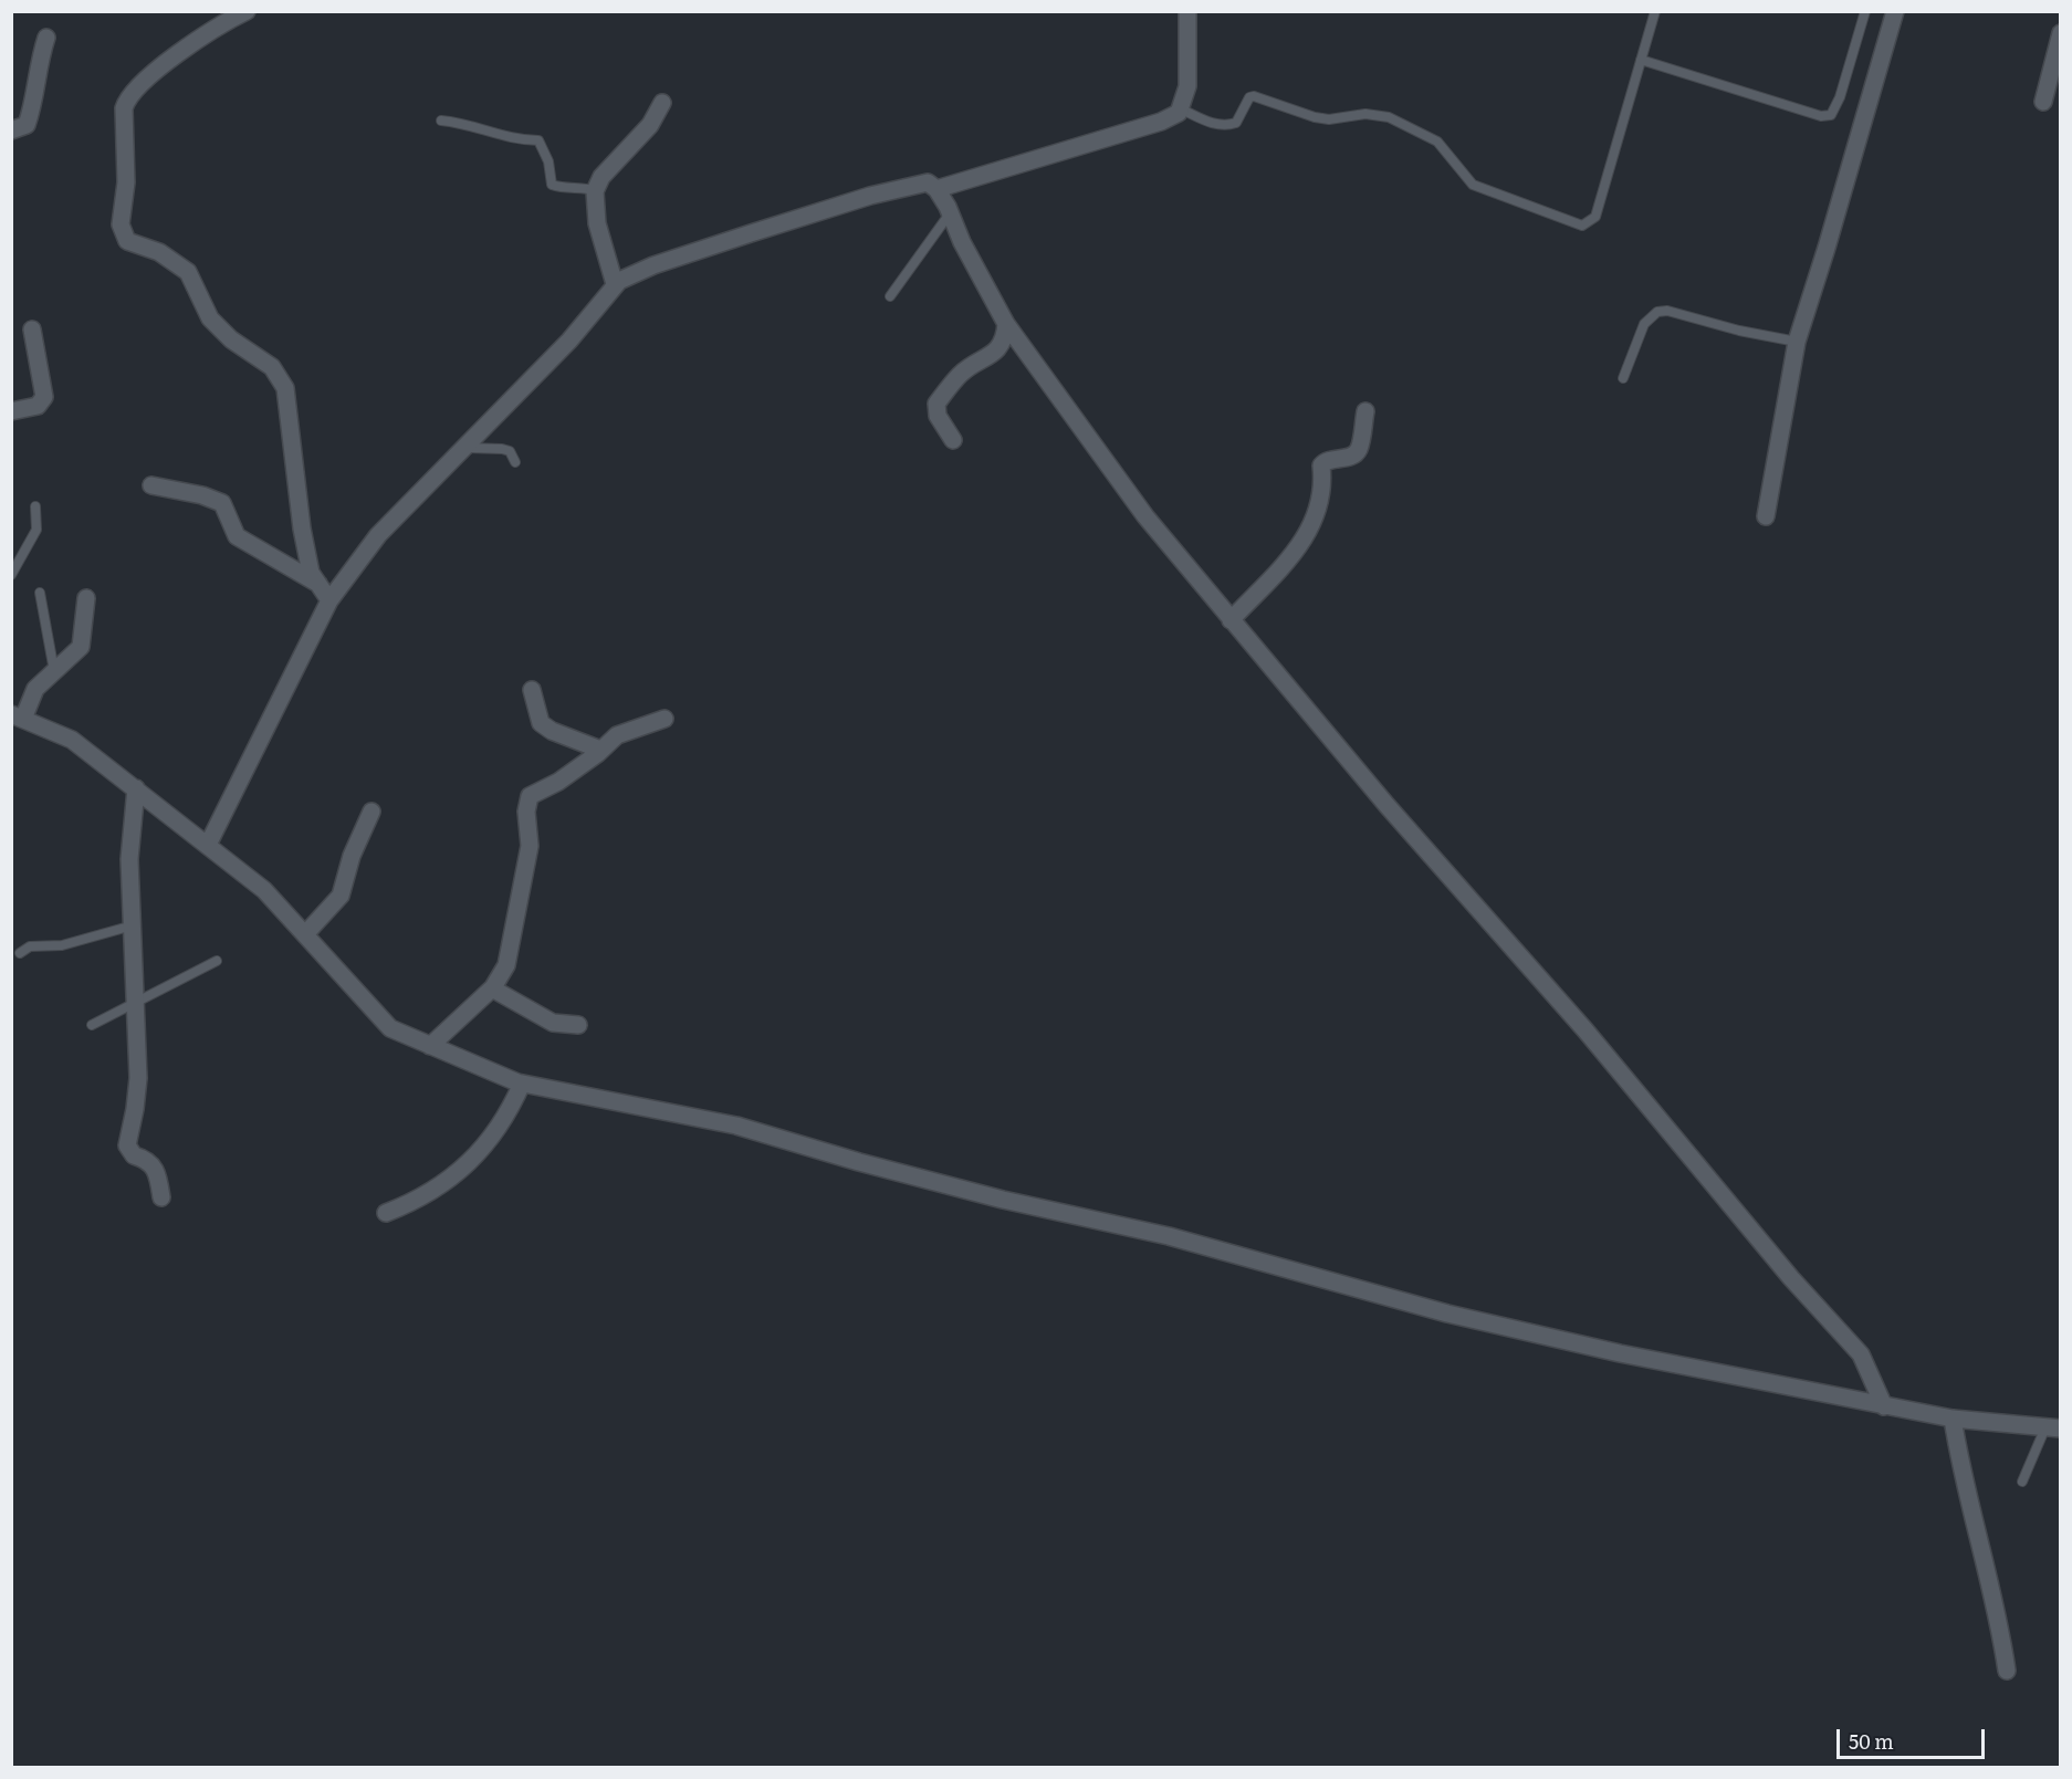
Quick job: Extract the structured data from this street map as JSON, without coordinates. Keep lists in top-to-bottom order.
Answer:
{
  "scale_bar": "50 m"
}
